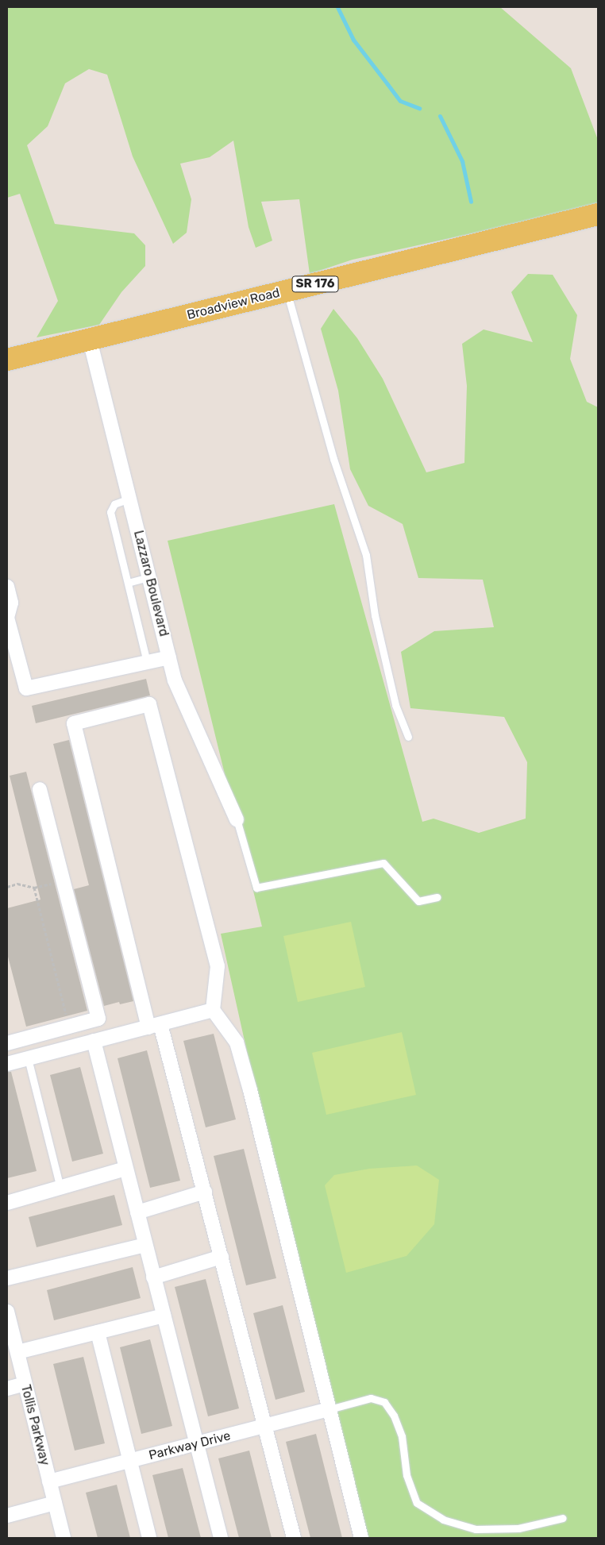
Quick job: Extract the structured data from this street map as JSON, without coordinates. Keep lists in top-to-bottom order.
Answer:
{
  "streets": {
    "main road": ["SR 176", "Broadview Road"],
    "street": ["Lazzaro Boulevard", "Tollis Parkway", "Parkway Drive"]
  },
  "crossings": [
    ["Broadview Road", "Lazzaro Boulevard"],
    ["Tollis Parkway", "Parkway Drive"]
  ]
}
